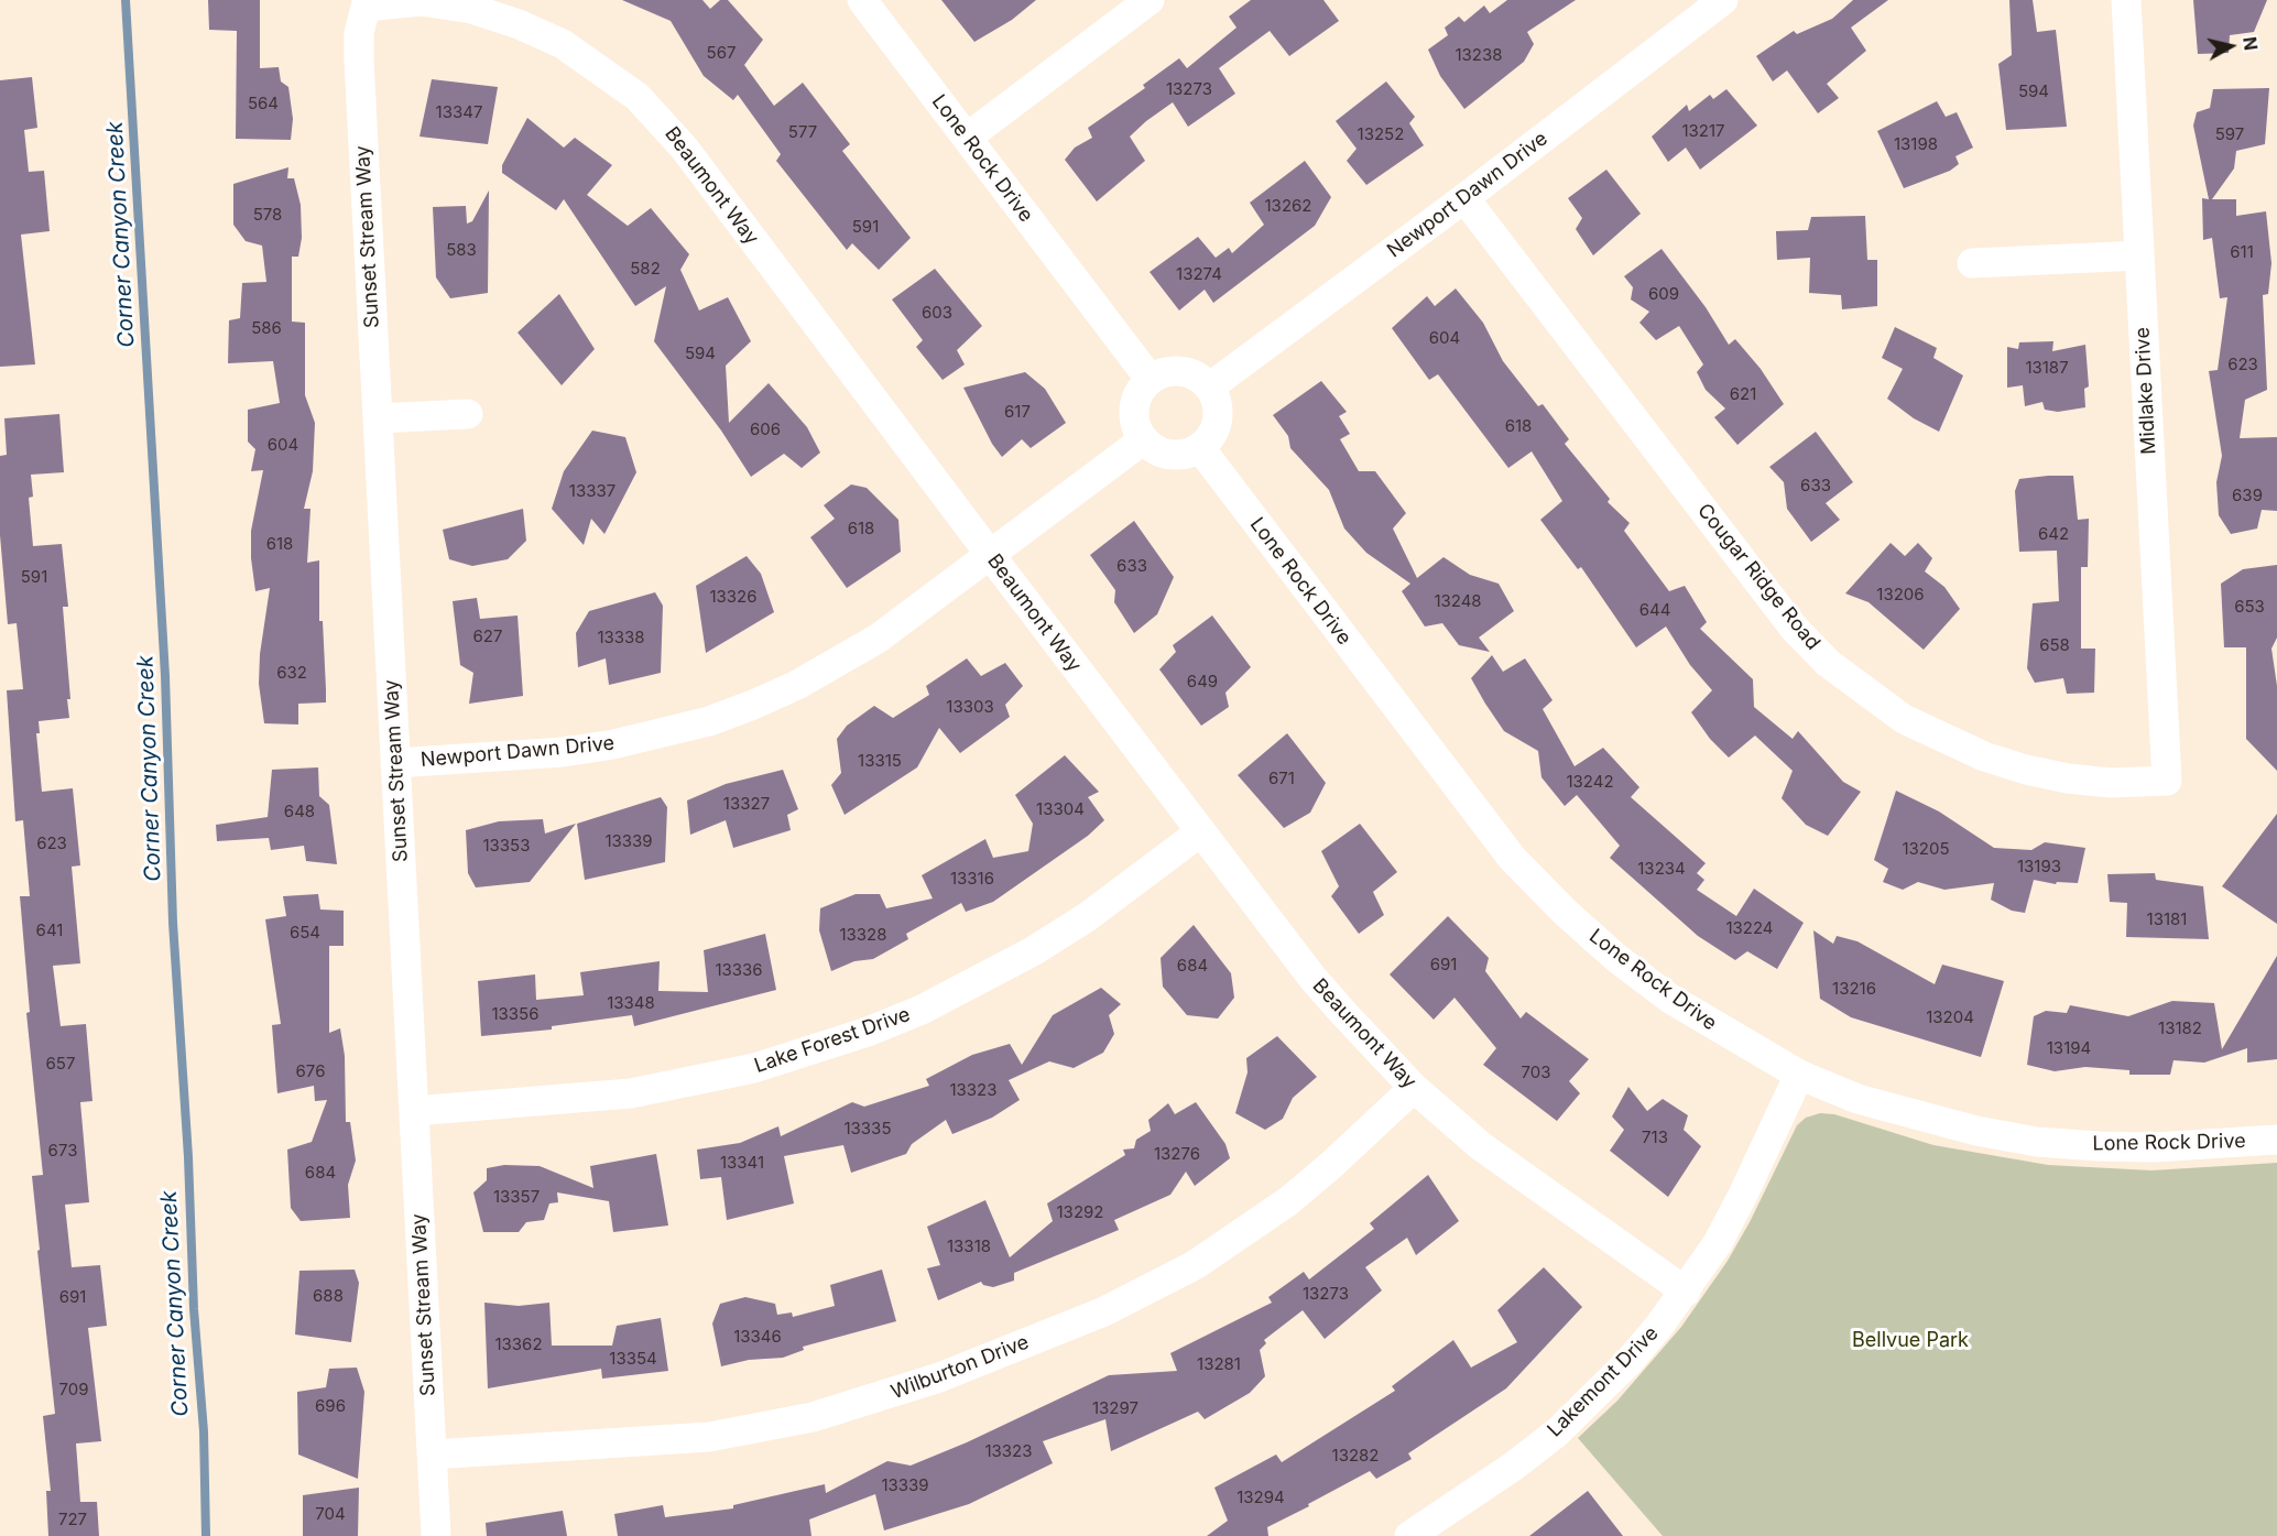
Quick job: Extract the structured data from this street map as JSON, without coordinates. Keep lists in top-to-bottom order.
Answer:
{
  "streets": {
    "street": [
      "Lone Rock Drive",
      "Beaumont Way",
      "Newport Dawn Drive",
      "Sunset Stream Way",
      "Midlake Drive",
      "Cougar Ridge Road",
      "Lake Forest Drive",
      "Wilburton Drive",
      "Lakemont Drive"
    ]
  },
  "crossings": [
    ["Lone Rock Drive", "Newport Dawn Drive"],
    ["Lone Rock Drive", "Lakemont Drive"],
    ["Beaumont Way", "Newport Dawn Drive"],
    ["Beaumont Way", "Sunset Stream Way"],
    ["Beaumont Way", "Lake Forest Drive"],
    ["Beaumont Way", "Wilburton Drive"],
    ["Beaumont Way", "Lakemont Drive"],
    ["Newport Dawn Drive", "Sunset Stream Way"],
    ["Newport Dawn Drive", "Cougar Ridge Road"],
    ["Sunset Stream Way", "Lake Forest Drive"],
    ["Sunset Stream Way", "Wilburton Drive"],
    ["Midlake Drive", "Cougar Ridge Road"]
  ],
  "water": ["Corner Canyon Creek"],
  "parks": ["Bellvue Park"],
  "house_numbers": [
    "567",
    "13238",
    "13273",
    "594",
    "564",
    "13347",
    "13217",
    "577",
    "13252",
    "597",
    "13198",
    "13262",
    "578",
    "591",
    "583",
    "611",
    "582",
    "13274",
    "609",
    "603",
    "586",
    "604",
    "594",
    "623",
    "13187",
    "621",
    "617",
    "618",
    "606",
    "604",
    "633",
    "13337",
    "639",
    "618",
    "642",
    "618",
    "633",
    "591",
    "13206",
    "13326",
    "13248",
    "653",
    "644",
    "627",
    "13338",
    "658",
    "632",
    "649",
    "13303",
    "13315",
    "671",
    "13242",
    "13327",
    "13304",
    "648",
    "13339",
    "623",
    "13353",
    "13205",
    "13193",
    "13234",
    "13316",
    "13181",
    "13224",
    "641",
    "654",
    "13328",
    "691",
    "684",
    "13336",
    "13216",
    "13348",
    "13356",
    "13204",
    "13182",
    "13194",
    "657",
    "676",
    "703",
    "13323",
    "13335",
    "713",
    "673",
    "13276",
    "13341",
    "684",
    "13357",
    "13292",
    "13318",
    "13273",
    "688",
    "691",
    "13346",
    "13362",
    "13354",
    "13281",
    "709",
    "696",
    "13297",
    "13323",
    "13282",
    "13339",
    "13294",
    "704",
    "727"
  ],
  "north": "right"
}
